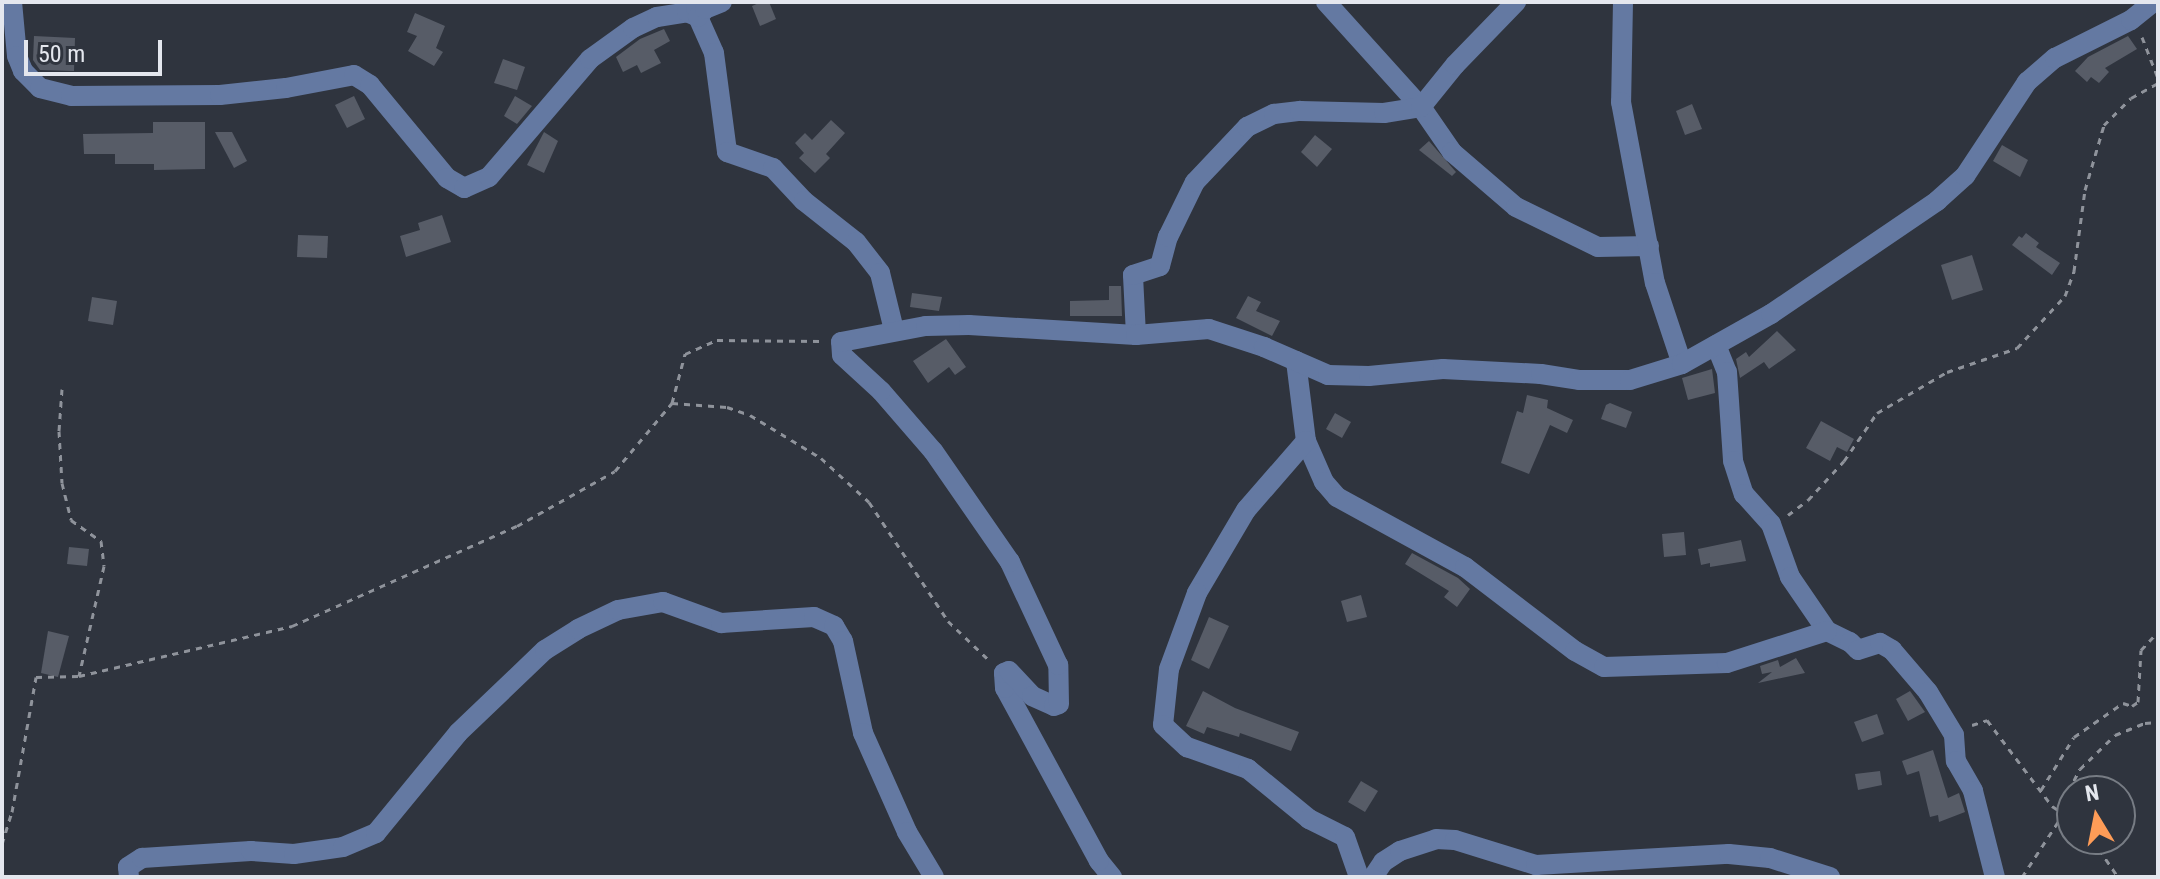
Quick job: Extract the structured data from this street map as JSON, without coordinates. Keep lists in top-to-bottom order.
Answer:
{
  "scale_bar": "50 m",
  "north": "top"
}
